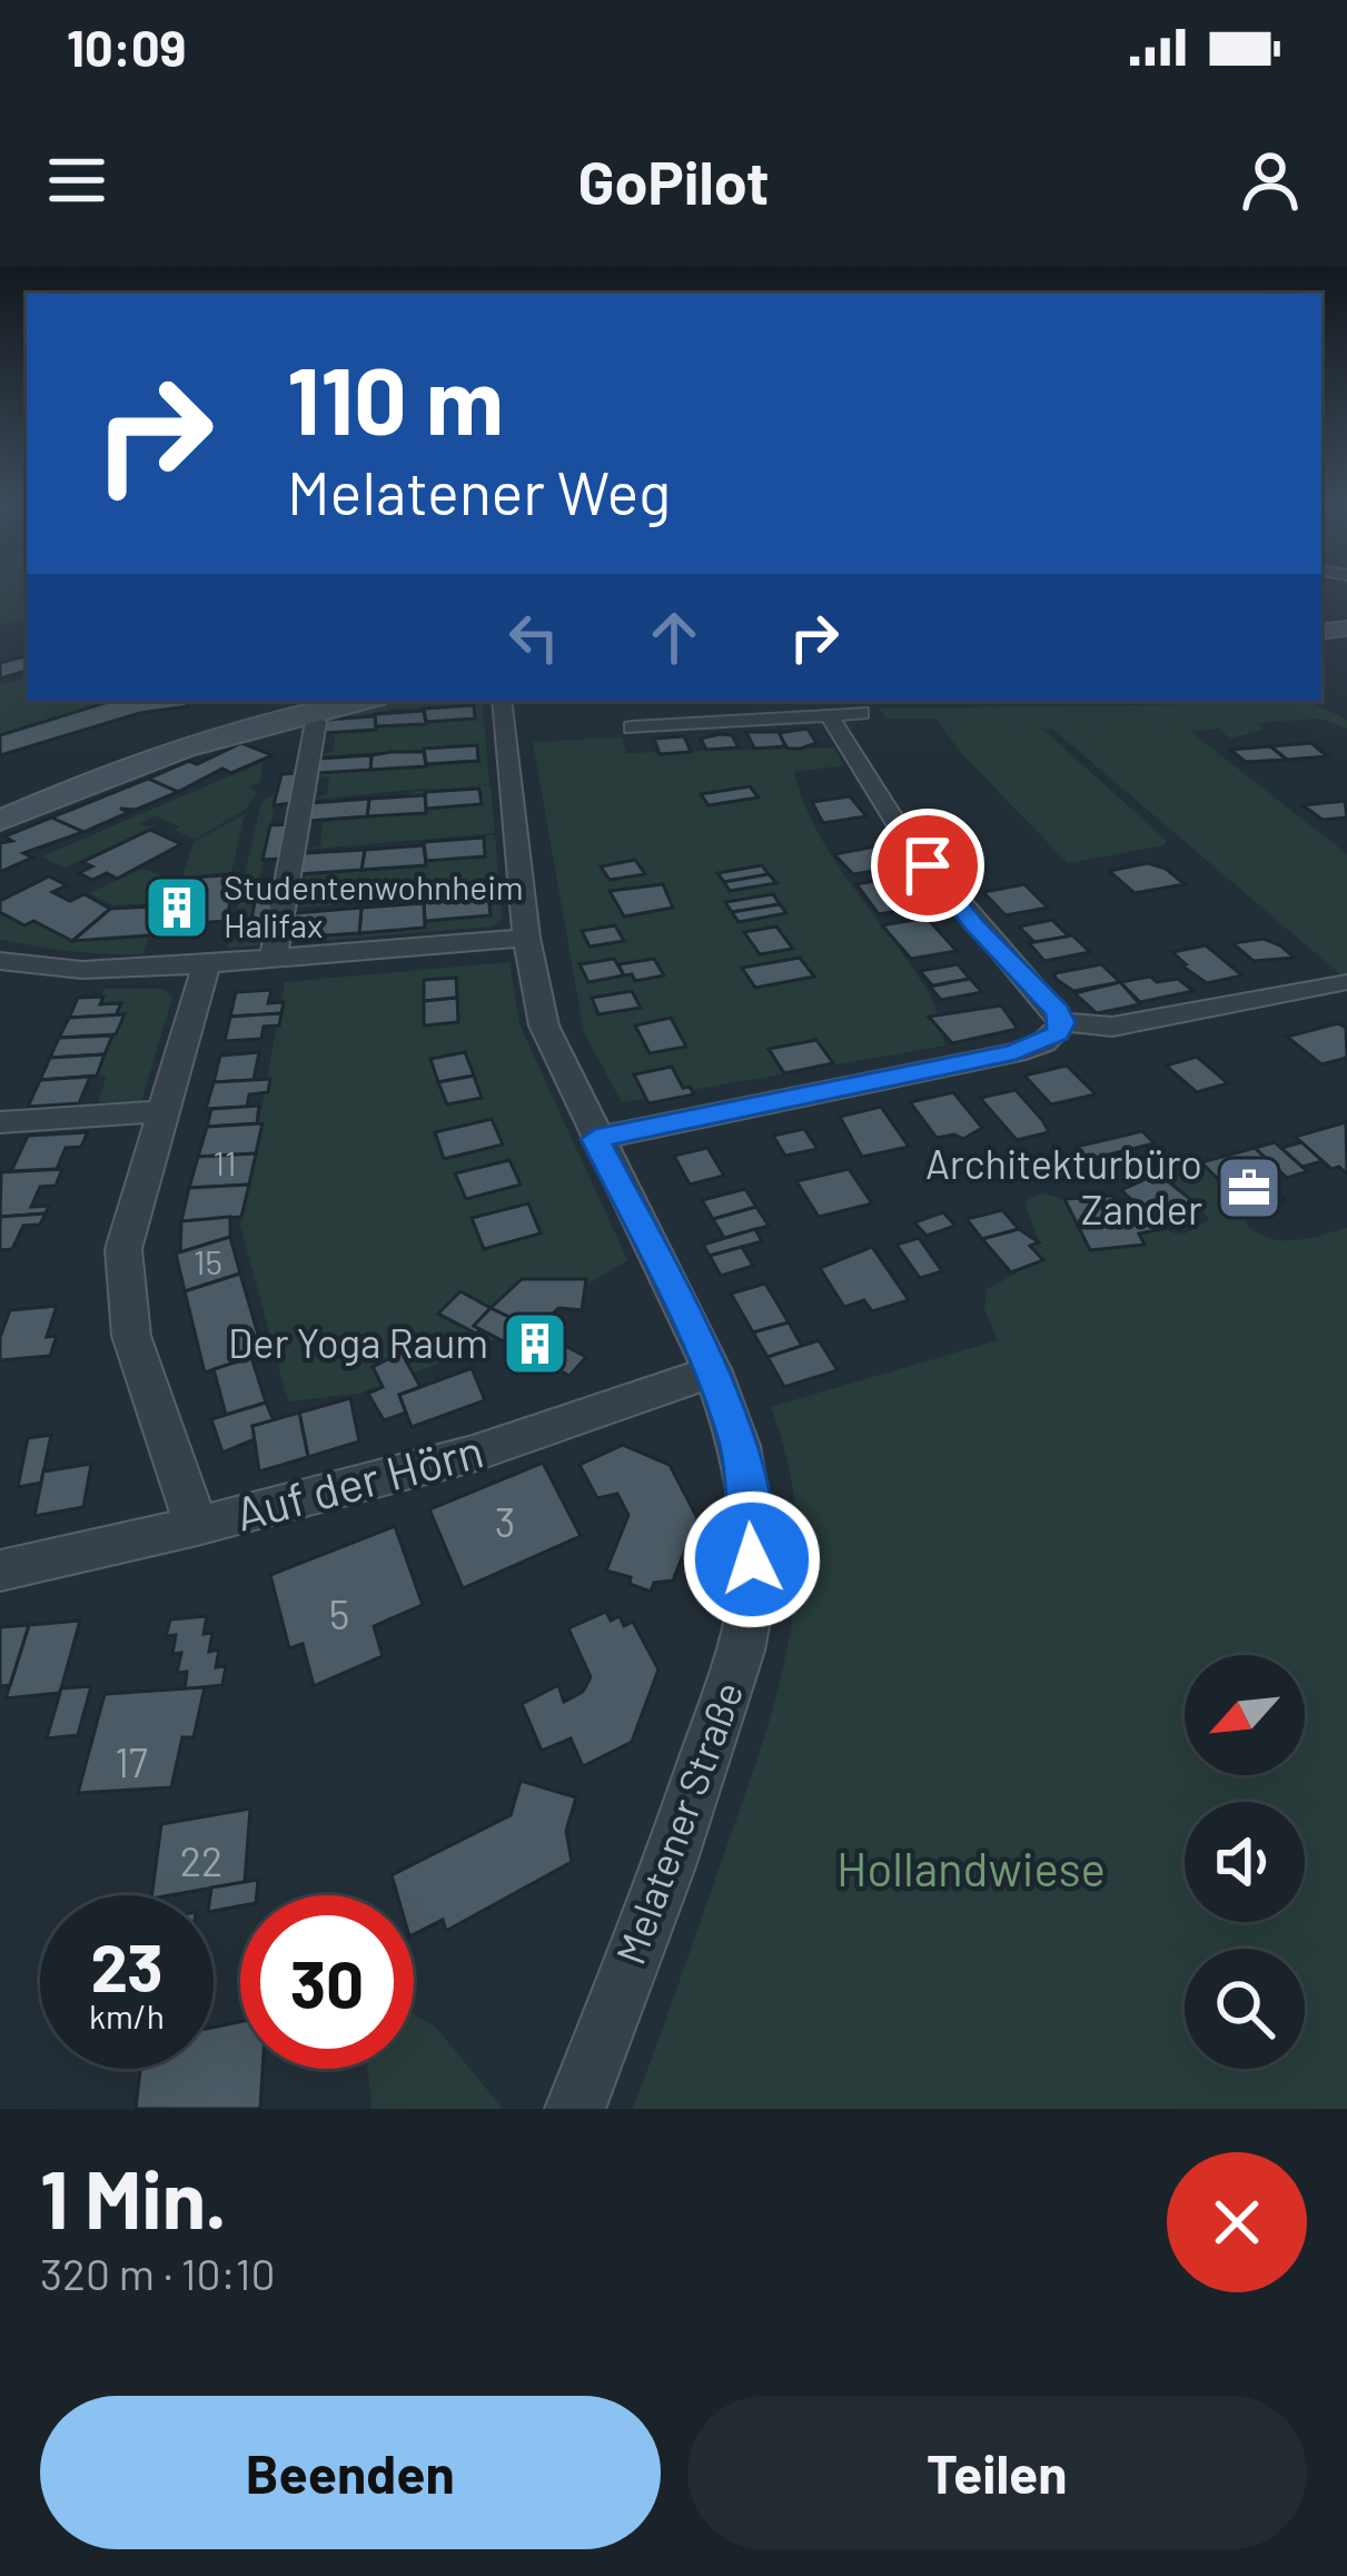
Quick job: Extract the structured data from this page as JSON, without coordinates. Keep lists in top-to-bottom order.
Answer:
{
  "streets": {
    "street": ["Auf der Hörn", "Melatener Straße"]
  },
  "crossings": [
    ["Auf der Hörn", "Melatener Straße"]
  ],
  "parks": ["Hollandwiese"],
  "places": {
    "building": ["Studentenwohnheim Halifax", "Der Yoga Raum"],
    "office": ["Architekturbüro Zander"]
  },
  "house_numbers": [
    "11",
    "15",
    "3",
    "5",
    "17",
    "22"
  ],
  "north": "bottom left",
  "page": {
    "status": "10:09",
    "header": "GoPilot",
    "turn": ["110 m", "Melatener Weg"],
    "speed": "23 km/h",
    "limit": "30",
    "heading": ["1 Min.", "320 m · 10:10"],
    "buttons": ["Beenden", "Teilen"]
  }
}
